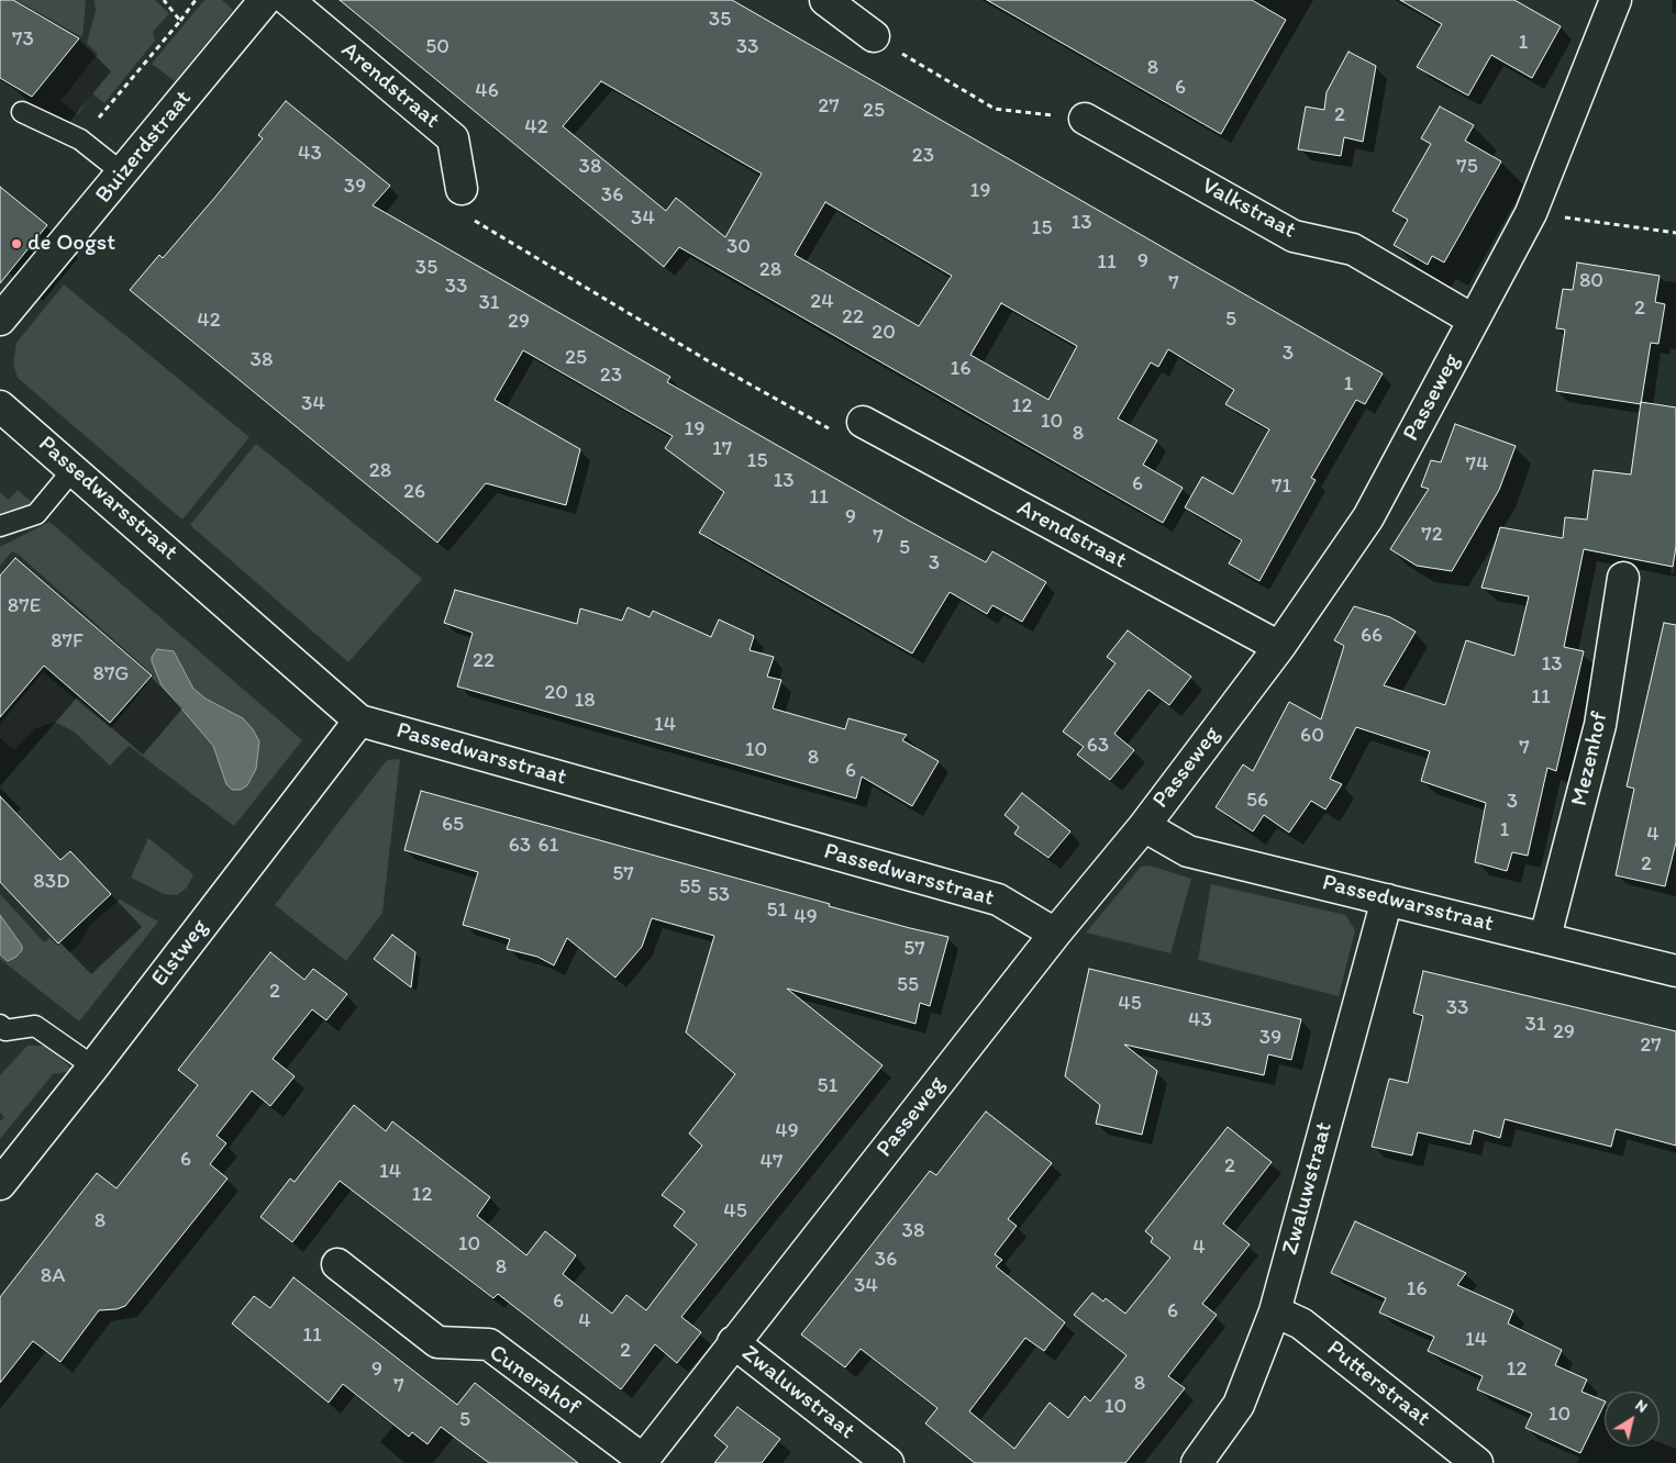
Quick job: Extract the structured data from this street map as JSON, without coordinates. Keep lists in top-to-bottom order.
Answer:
{
  "streets": {
    "street": [
      "Arendstraat",
      "Buizerdstraat",
      "Valkstraat",
      "Passeweg",
      "Passedwarsstraat",
      "Mezenhof",
      "Elstweg",
      "Zwaluwstraat",
      "Cunerahof",
      "Putterstraat"
    ]
  },
  "crossings": [
    ["Arendstraat", "Passeweg"],
    ["Valkstraat", "Passeweg"],
    ["Passeweg", "Passedwarsstraat"],
    ["Passeweg", "Zwaluwstraat"],
    ["Passeweg", "Cunerahof"],
    ["Passedwarsstraat", "Mezenhof"],
    ["Passedwarsstraat", "Elstweg"],
    ["Passedwarsstraat", "Zwaluwstraat"],
    ["Zwaluwstraat", "Putterstraat"]
  ],
  "places": ["de Oogst"],
  "house_numbers": [
    "35",
    "73",
    "1",
    "50",
    "33",
    "8",
    "6",
    "46",
    "27",
    "25",
    "2",
    "42",
    "43",
    "23",
    "38",
    "75",
    "39",
    "19",
    "36",
    "34",
    "13",
    "15",
    "30",
    "9",
    "11",
    "35",
    "28",
    "80",
    "7",
    "33",
    "24",
    "31",
    "2",
    "22",
    "5",
    "42",
    "29",
    "20",
    "3",
    "25",
    "38",
    "16",
    "23",
    "1",
    "34",
    "12",
    "10",
    "19",
    "8",
    "17",
    "15",
    "74",
    "28",
    "13",
    "6",
    "71",
    "26",
    "11",
    "9",
    "72",
    "7",
    "5",
    "3",
    "87E",
    "66",
    "87F",
    "22",
    "13",
    "87G",
    "20",
    "11",
    "18",
    "14",
    "60",
    "63",
    "7",
    "10",
    "8",
    "6",
    "56",
    "3",
    "65",
    "1",
    "4",
    "63",
    "61",
    "2",
    "57",
    "83D",
    "55",
    "53",
    "51",
    "49",
    "57",
    "55",
    "2",
    "45",
    "33",
    "43",
    "31",
    "29",
    "39",
    "27",
    "51",
    "49",
    "6",
    "47",
    "2",
    "14",
    "12",
    "45",
    "8",
    "38",
    "10",
    "4",
    "36",
    "8",
    "8A",
    "34",
    "16",
    "6",
    "6",
    "4",
    "11",
    "14",
    "2",
    "9",
    "12",
    "8",
    "7",
    "10",
    "10",
    "5"
  ],
  "north": "top right"
}
